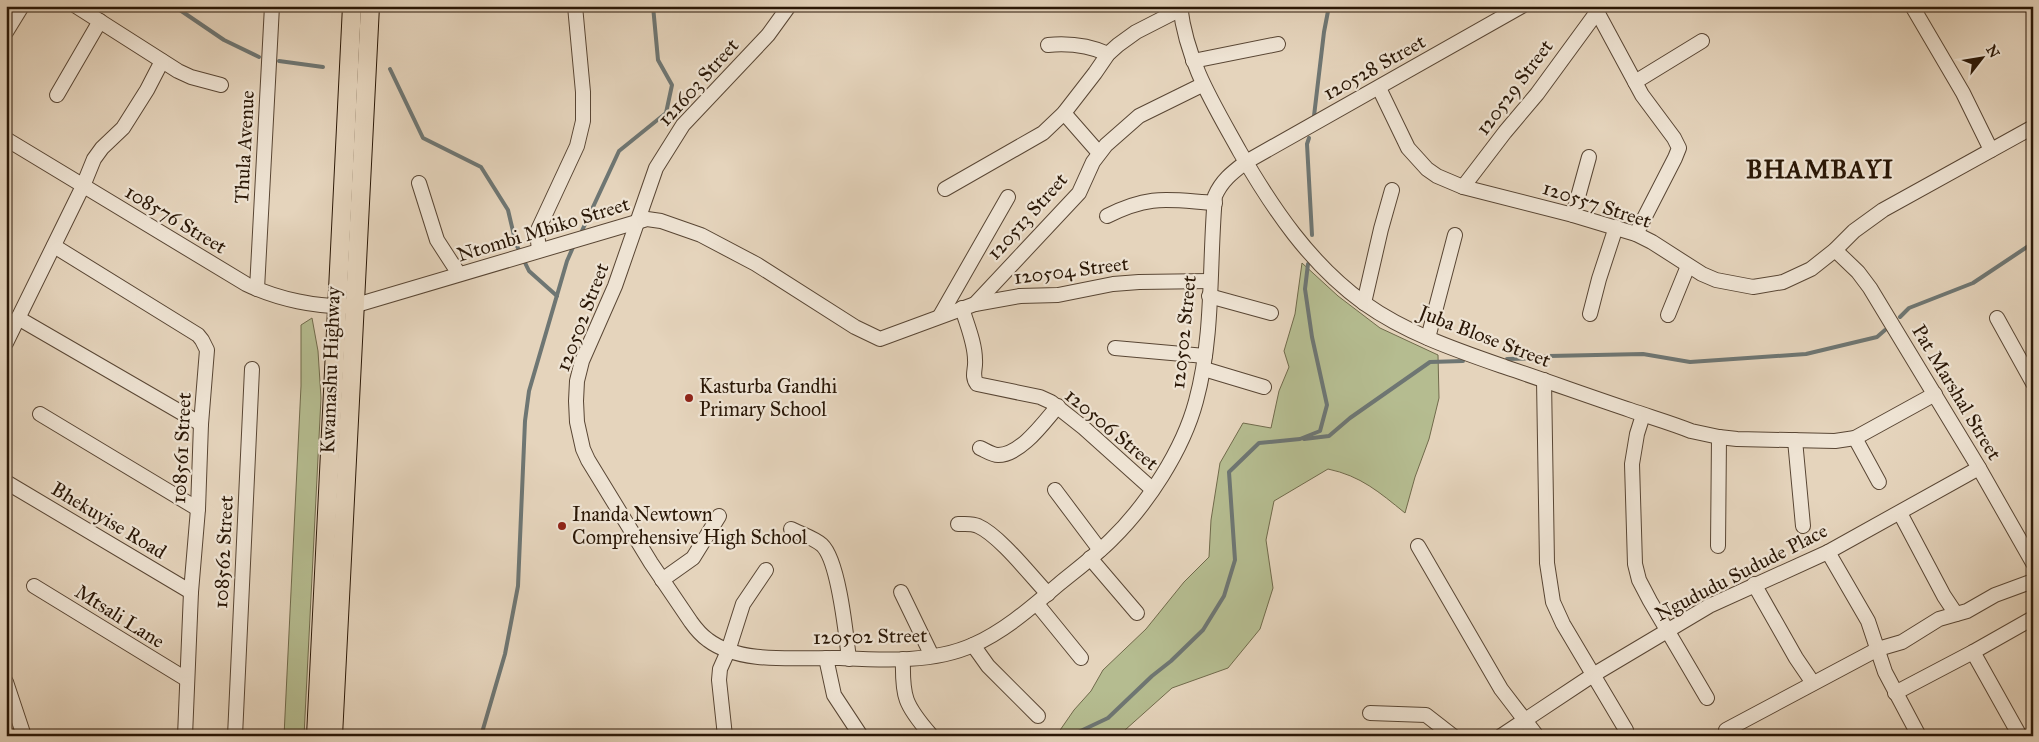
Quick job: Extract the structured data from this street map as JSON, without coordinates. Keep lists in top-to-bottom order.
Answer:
{
  "streets": {
    "main road": ["Kwamashu Highway"],
    "street": [
      "120528 Street",
      "121603 Street",
      "120529 Street",
      "Thula Avenue",
      "120557 Street",
      "120513 Street",
      "108576 Street",
      "Ntombi Mbiko Street",
      "120504 Street",
      "120502 Street",
      "Juba Blose Street",
      "Pat Marshal Street",
      "120506 Street",
      "108561 Street",
      "Bhekuyise Road",
      "108562 Street",
      "Ngududu Sudude Place",
      "Mtsali Lane"
    ]
  },
  "crossings": [
    ["120528 Street", "120557 Street"],
    ["120528 Street", "120502 Street"],
    ["120528 Street", "Juba Blose Street"],
    ["121603 Street", "Ntombi Mbiko Street"],
    ["121603 Street", "120502 Street"],
    ["120529 Street", "120557 Street"],
    ["Thula Avenue", "108576 Street"],
    ["120557 Street", "Pat Marshal Street"],
    ["120513 Street", "120504 Street"],
    ["120513 Street", "Juba Blose Street"],
    ["120513 Street", "120506 Street"],
    ["108576 Street", "Ntombi Mbiko Street"],
    ["108576 Street", "Kwamashu Highway"],
    ["Ntombi Mbiko Street", "120504 Street"],
    ["Ntombi Mbiko Street", "120502 Street"],
    ["Ntombi Mbiko Street", "Kwamashu Highway"],
    ["120504 Street", "120502 Street"],
    ["120504 Street", "120506 Street"],
    ["120502 Street", "Juba Blose Street"],
    ["120502 Street", "120506 Street"],
    ["Juba Blose Street", "Pat Marshal Street"],
    ["Pat Marshal Street", "Ngududu Sudude Place"],
    ["108561 Street", "Bhekuyise Road"],
    ["108561 Street", "Mtsali Lane"]
  ],
  "districts": ["BHAMBAYI"],
  "places": ["Kasturba Gandhi Primary School", "Inanda Newtown Comprehensive High School"],
  "north": "top right"
}
